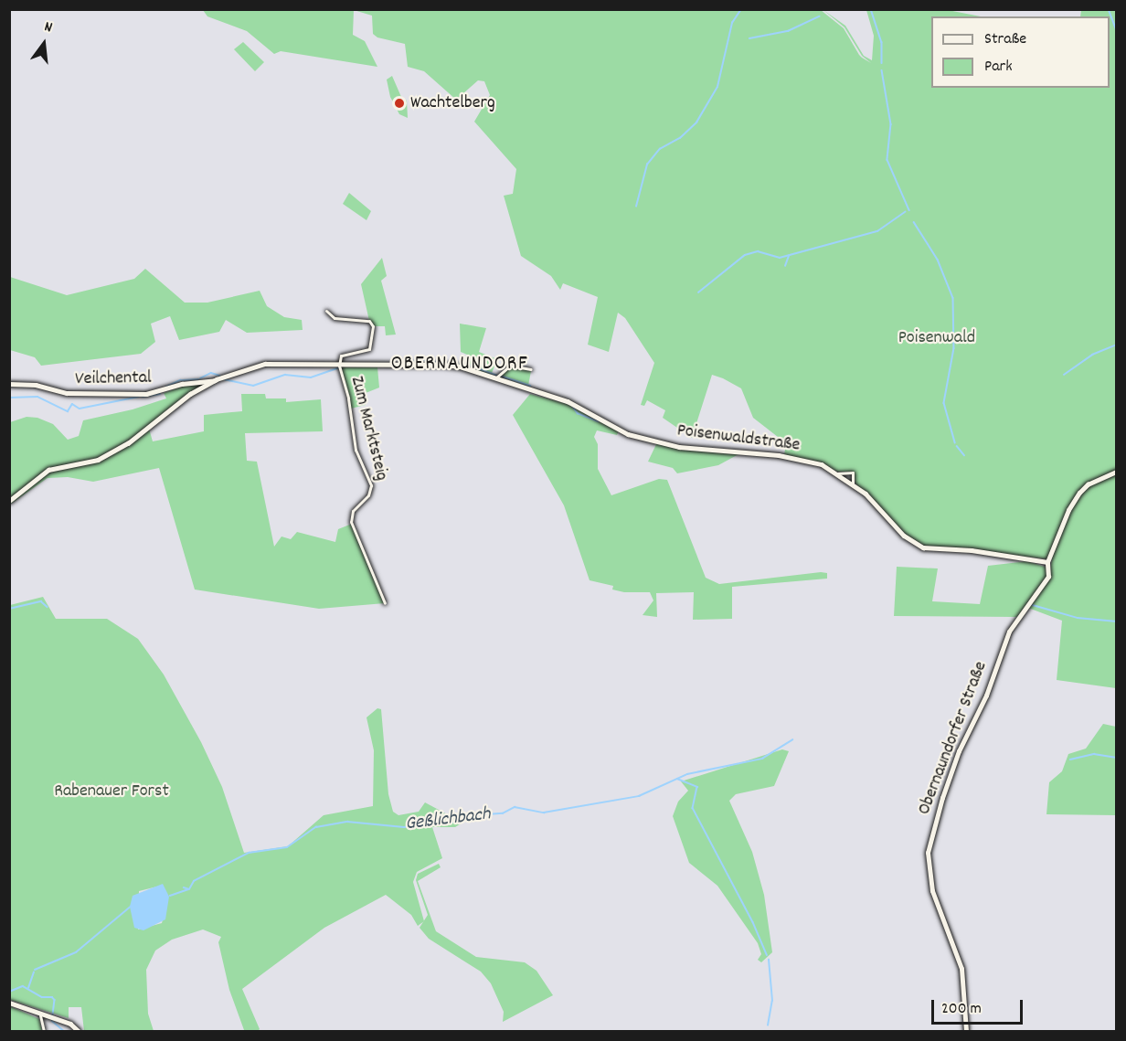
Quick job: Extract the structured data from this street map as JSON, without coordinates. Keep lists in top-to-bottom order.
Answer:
{
  "streets": {
    "street": [
      "Veilchental",
      "Zum Marktsteig",
      "Poisenwaldstraße",
      "Obernaundorfer Straße"
    ]
  },
  "crossings": [
    ["Veilchental", "Poisenwaldstraße"],
    ["Zum Marktsteig", "Poisenwaldstraße"],
    ["Poisenwaldstraße", "Obernaundorfer Straße"]
  ],
  "districts": ["OBERNAUNDORF"],
  "water": ["Geßlichbach"],
  "parks": ["Poisenwald", "Rabenauer Forst"],
  "places": ["Wachtelberg"],
  "legend": ["Straße", "Park"],
  "scale_bar": "200 m",
  "north": "top"
}
